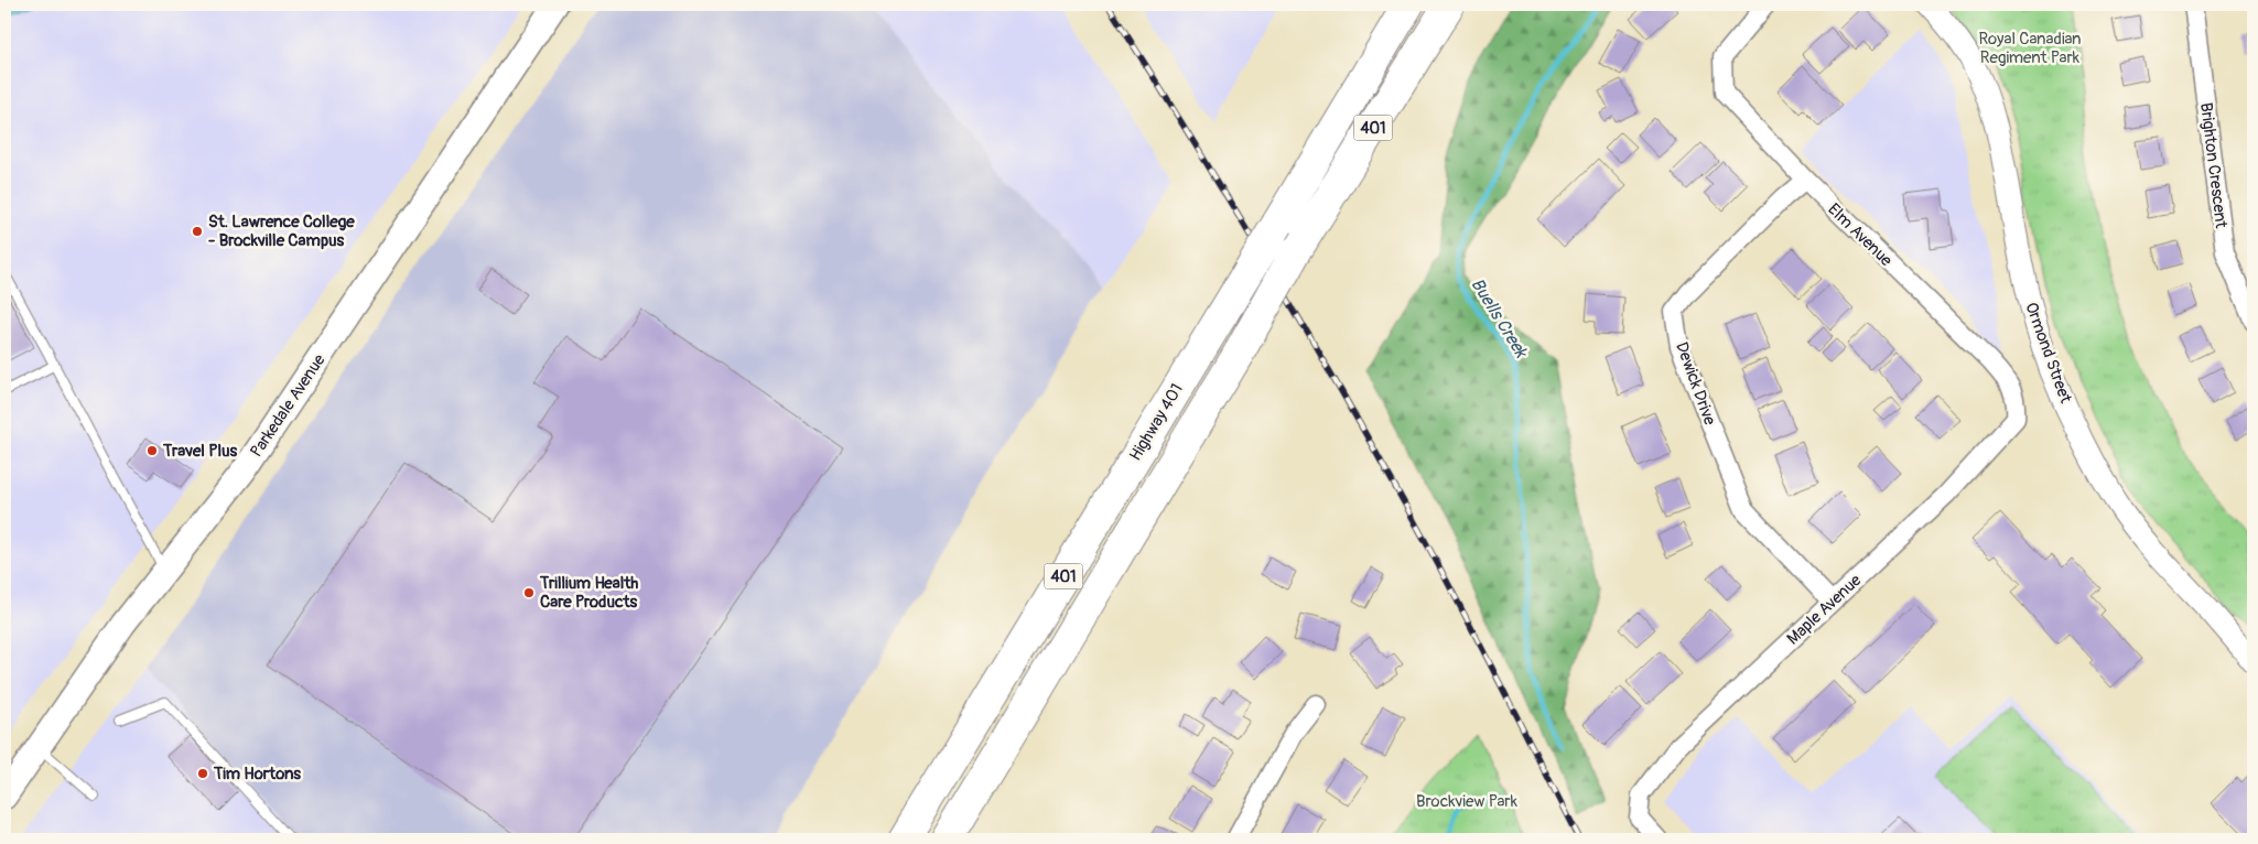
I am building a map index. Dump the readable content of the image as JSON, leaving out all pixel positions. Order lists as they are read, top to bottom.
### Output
{
  "streets": {
    "highway": ["401", "Highway 401"],
    "main road": ["Parkedale Avenue"],
    "street": [
      "Brighton Crescent",
      "Elm Avenue",
      "Ormond Street",
      "Dewick Drive",
      "Maple Avenue"
    ]
  },
  "crossings": [
    ["Elm Avenue", "Dewick Drive"],
    ["Elm Avenue", "Maple Avenue"],
    ["Dewick Drive", "Maple Avenue"]
  ],
  "water": ["Buells Creek"],
  "parks": ["Royal Canadian Regiment Park", "Brockview Park"],
  "places": [
    "St. Lawrence College - Brockville Campus",
    "Travel Plus",
    "Trillium Health Care Products",
    "Tim Hortons"
  ]
}
